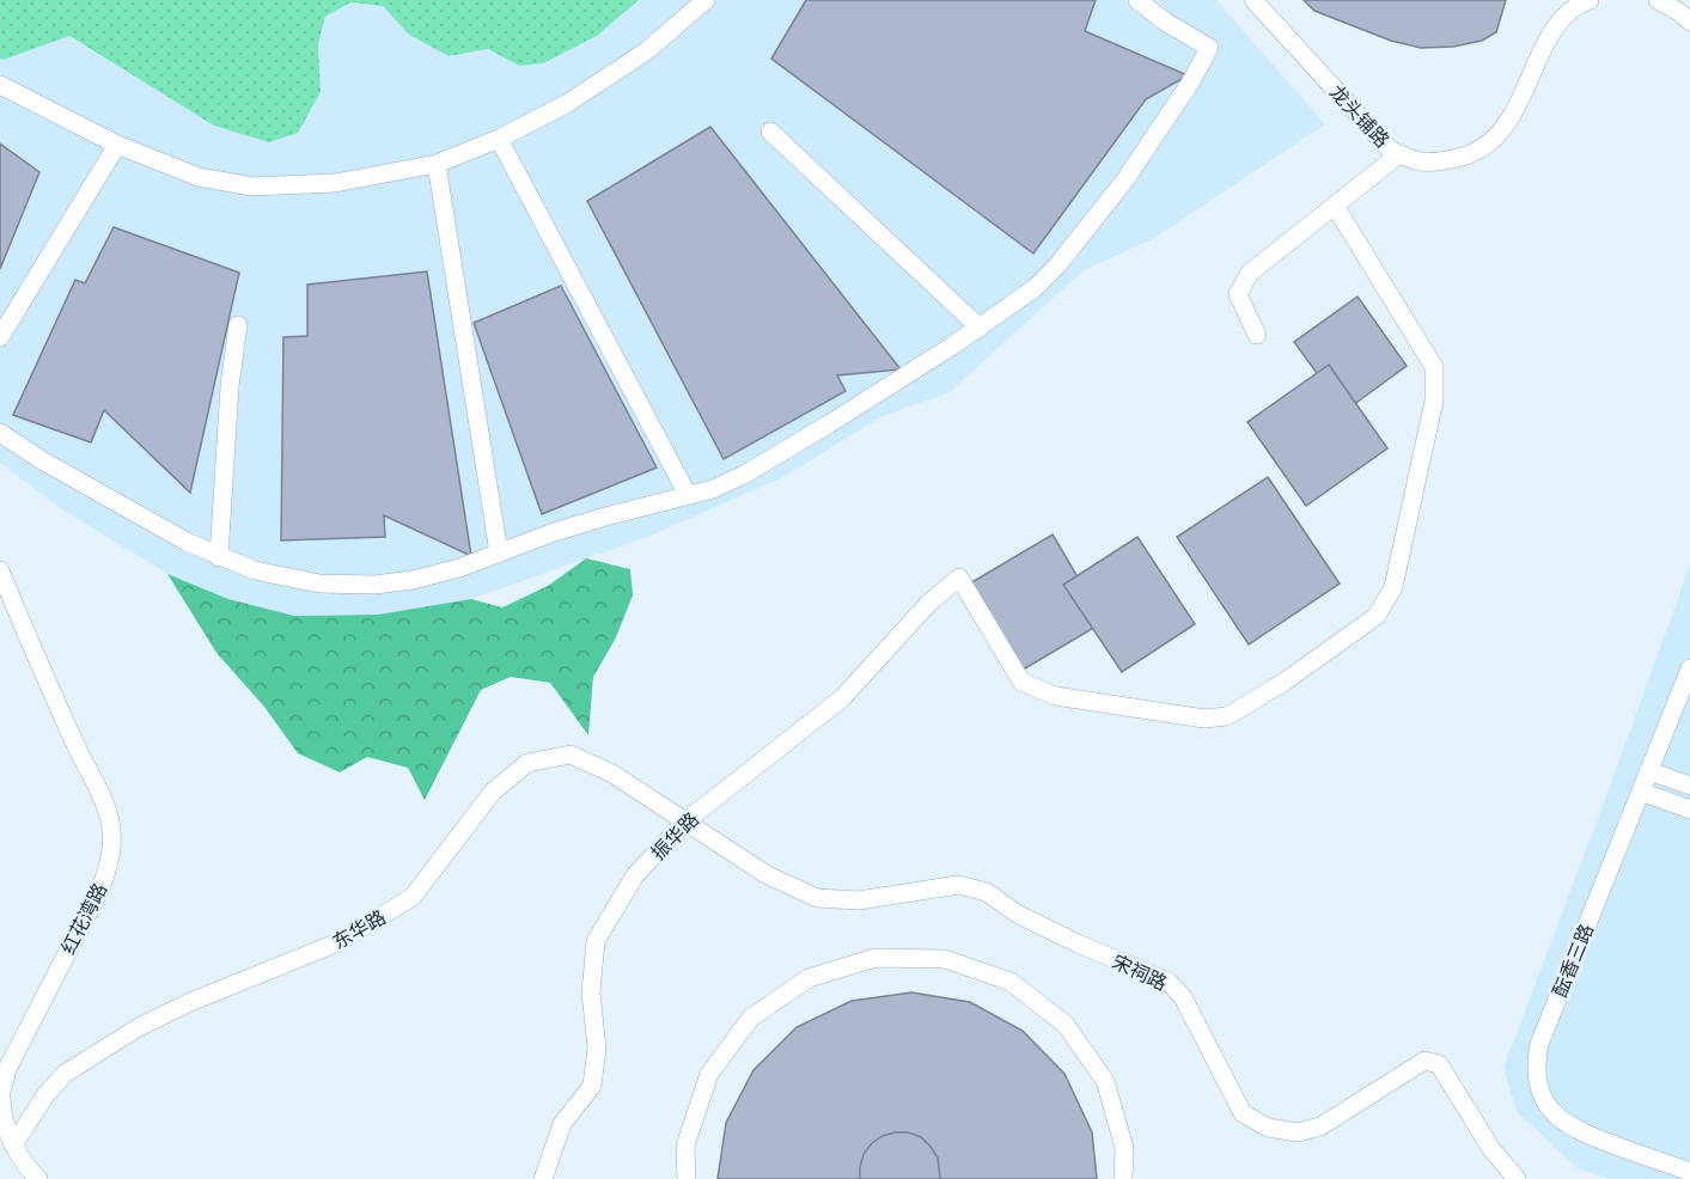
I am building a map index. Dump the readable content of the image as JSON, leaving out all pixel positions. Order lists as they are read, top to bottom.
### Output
{
  "streets": {
    "street": [
      "龙头铺路",
      "振华路",
      "红花湾路",
      "东华路",
      "酝香三路",
      "宋祠路"
    ]
  },
  "crossings": [
    ["振华路", "东华路"],
    ["振华路", "宋祠路"],
    ["红花湾路", "东华路"],
    ["东华路", "宋祠路"]
  ]
}
